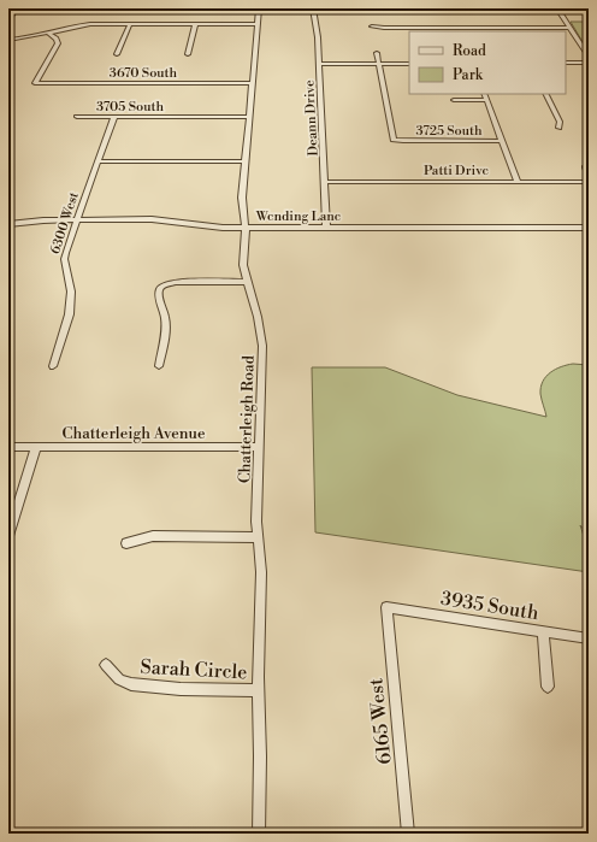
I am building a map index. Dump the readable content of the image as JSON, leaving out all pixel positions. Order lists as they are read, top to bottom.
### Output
{
  "streets": {
    "street": [
      "3670 South",
      "3705 South",
      "Deann Drive",
      "3725 South",
      "Patti Drive",
      "Wending Lane",
      "6300 West",
      "Chatterleigh Road",
      "Chatterleigh Avenue",
      "3935 South",
      "Sarah Circle",
      "6165 West"
    ]
  },
  "crossings": [
    ["3670 South", "Chatterleigh Road"],
    ["3705 South", "6300 West"],
    ["3705 South", "Chatterleigh Road"],
    ["Deann Drive", "Patti Drive"],
    ["Deann Drive", "Wending Lane"],
    ["Wending Lane", "6300 West"],
    ["Wending Lane", "Chatterleigh Road"],
    ["Chatterleigh Road", "Chatterleigh Avenue"],
    ["Chatterleigh Road", "Sarah Circle"],
    ["3935 South", "6165 West"]
  ],
  "legend": ["Road", "Park"]
}
